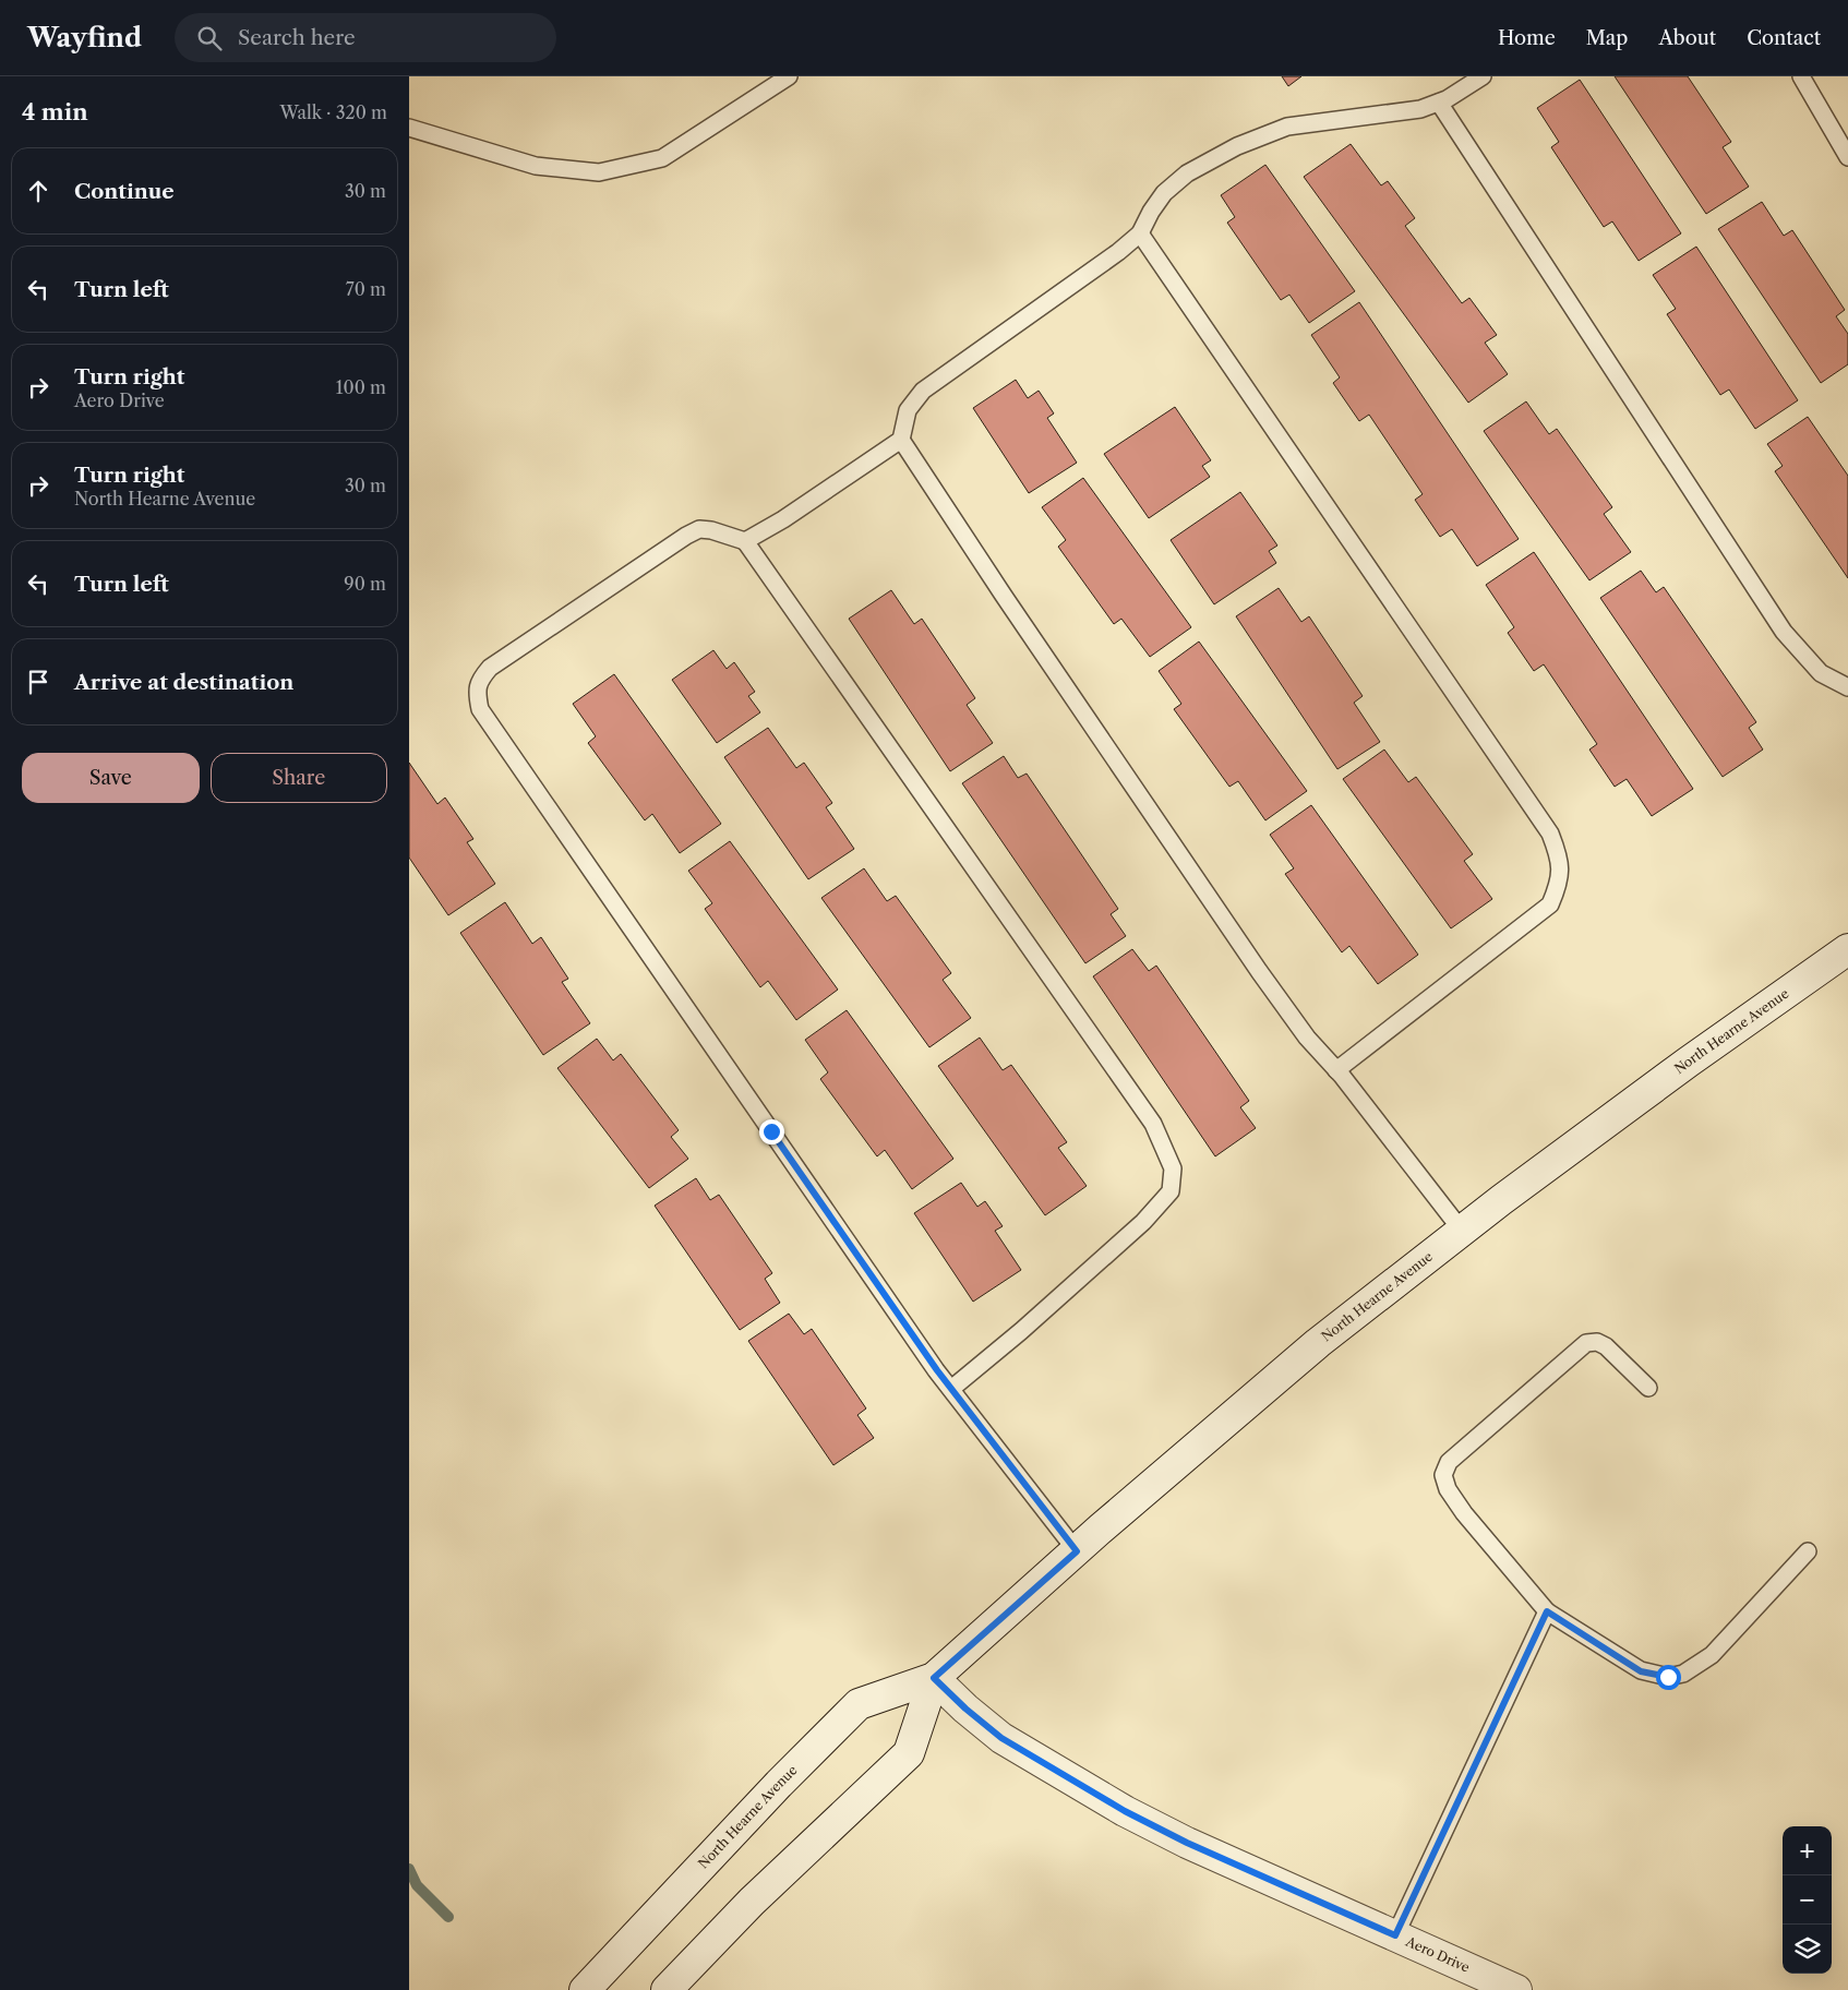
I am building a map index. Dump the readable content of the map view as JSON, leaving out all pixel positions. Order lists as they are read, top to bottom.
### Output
{
  "streets": {
    "main road": ["North Hearne Avenue", "Aero Drive"]
  },
  "crossings": [
    ["North Hearne Avenue", "Aero Drive"]
  ],
  "page": {
    "header": "Wayfind",
    "search": "Search here",
    "nav": [
      "Home",
      "Map",
      "About",
      "Contact"
    ],
    "heading": ["4 min", "Walk · 320 m"],
    "list": [
      ["Continue", "30 m"],
      ["Turn left", "70 m"],
      ["Turn right", "Aero Drive", "100 m"],
      ["Turn right", "North Hearne Avenue", "30 m"],
      ["Turn left", "90 m"],
      "Arrive at destination"
    ],
    "buttons": ["Save", "Share"],
    "map_buttons": ["+", "−"]
  }
}
